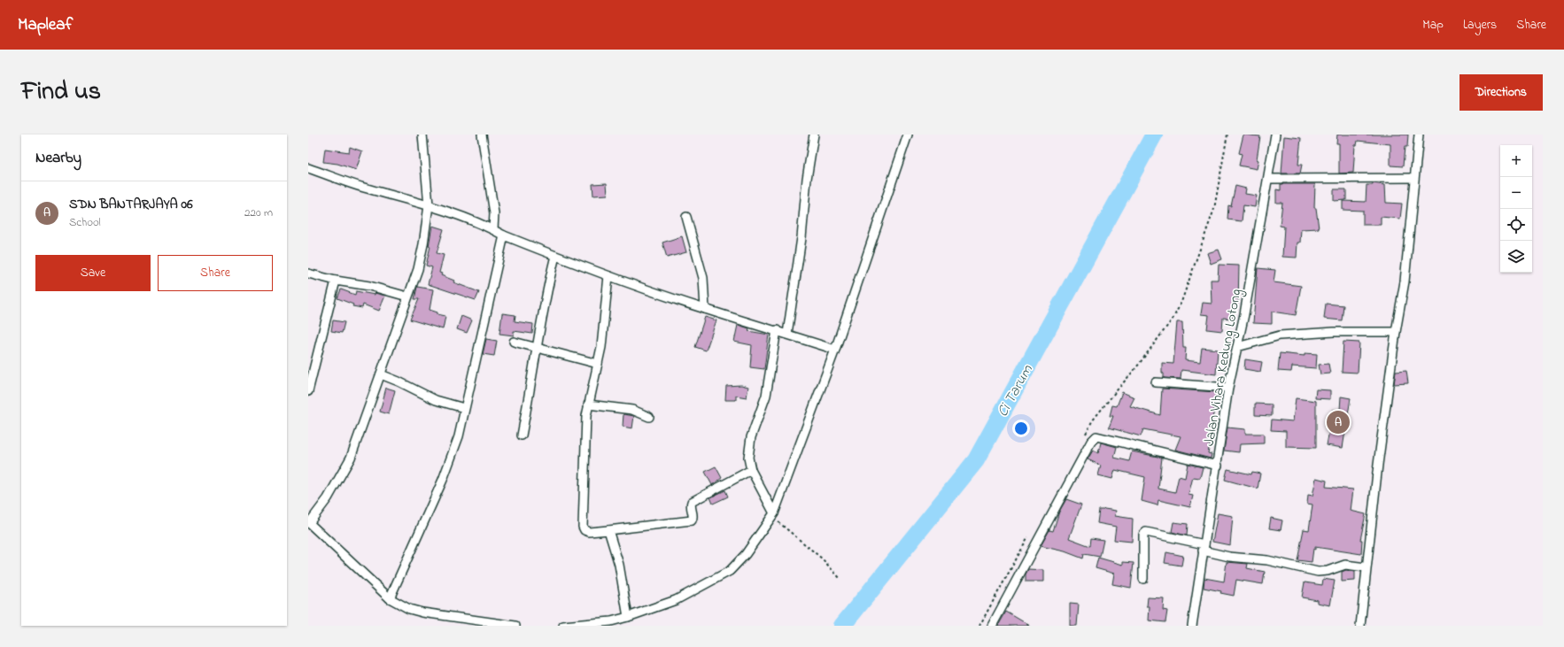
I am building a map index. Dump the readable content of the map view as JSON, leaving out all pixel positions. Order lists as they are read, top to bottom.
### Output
{
  "streets": {
    "street": ["Jalan Vihara Kedung Lotong"]
  },
  "water": ["Ci Tarum"],
  "page": {
    "header": "Mapleaf",
    "nav": ["Map", "Layers", "Share"],
    "title": "Find us",
    "buttons": [
      "Directions",
      ["Save", "Share"]
    ],
    "heading": "Nearby",
    "map_buttons": ["+", "−"],
    "list": [
      {
        "mark": "A",
        "name": "SDN BANTARJAYA 06",
        "note": "School",
        "value": "220 m"
      }
    ],
    "pins": "A"
  }
}
